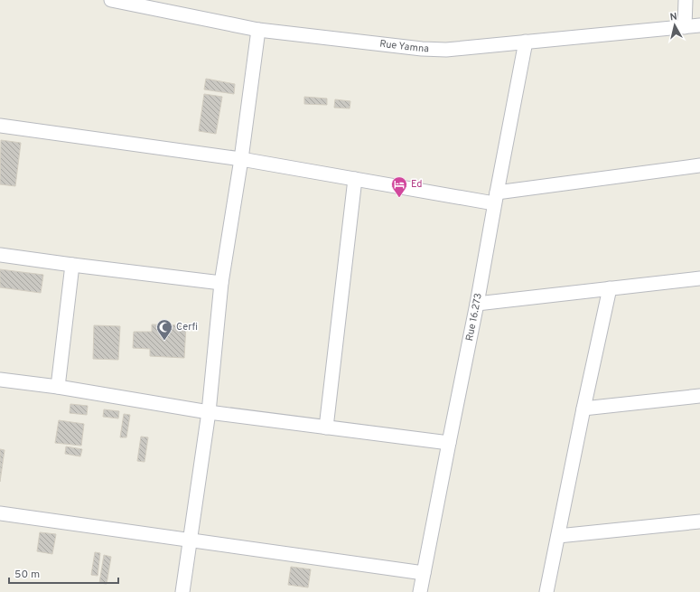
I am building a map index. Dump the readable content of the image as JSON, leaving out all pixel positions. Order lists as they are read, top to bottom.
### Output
{
  "streets": {
    "street": ["Rue Yamna", "Rue 16.273"]
  },
  "crossings": [
    ["Rue Yamna", "Rue 16.273"]
  ],
  "places": {
    "hotel": ["Ed"],
    "mosque": ["Cerfi"]
  },
  "scale_bar": "50 m",
  "north": "top"
}
